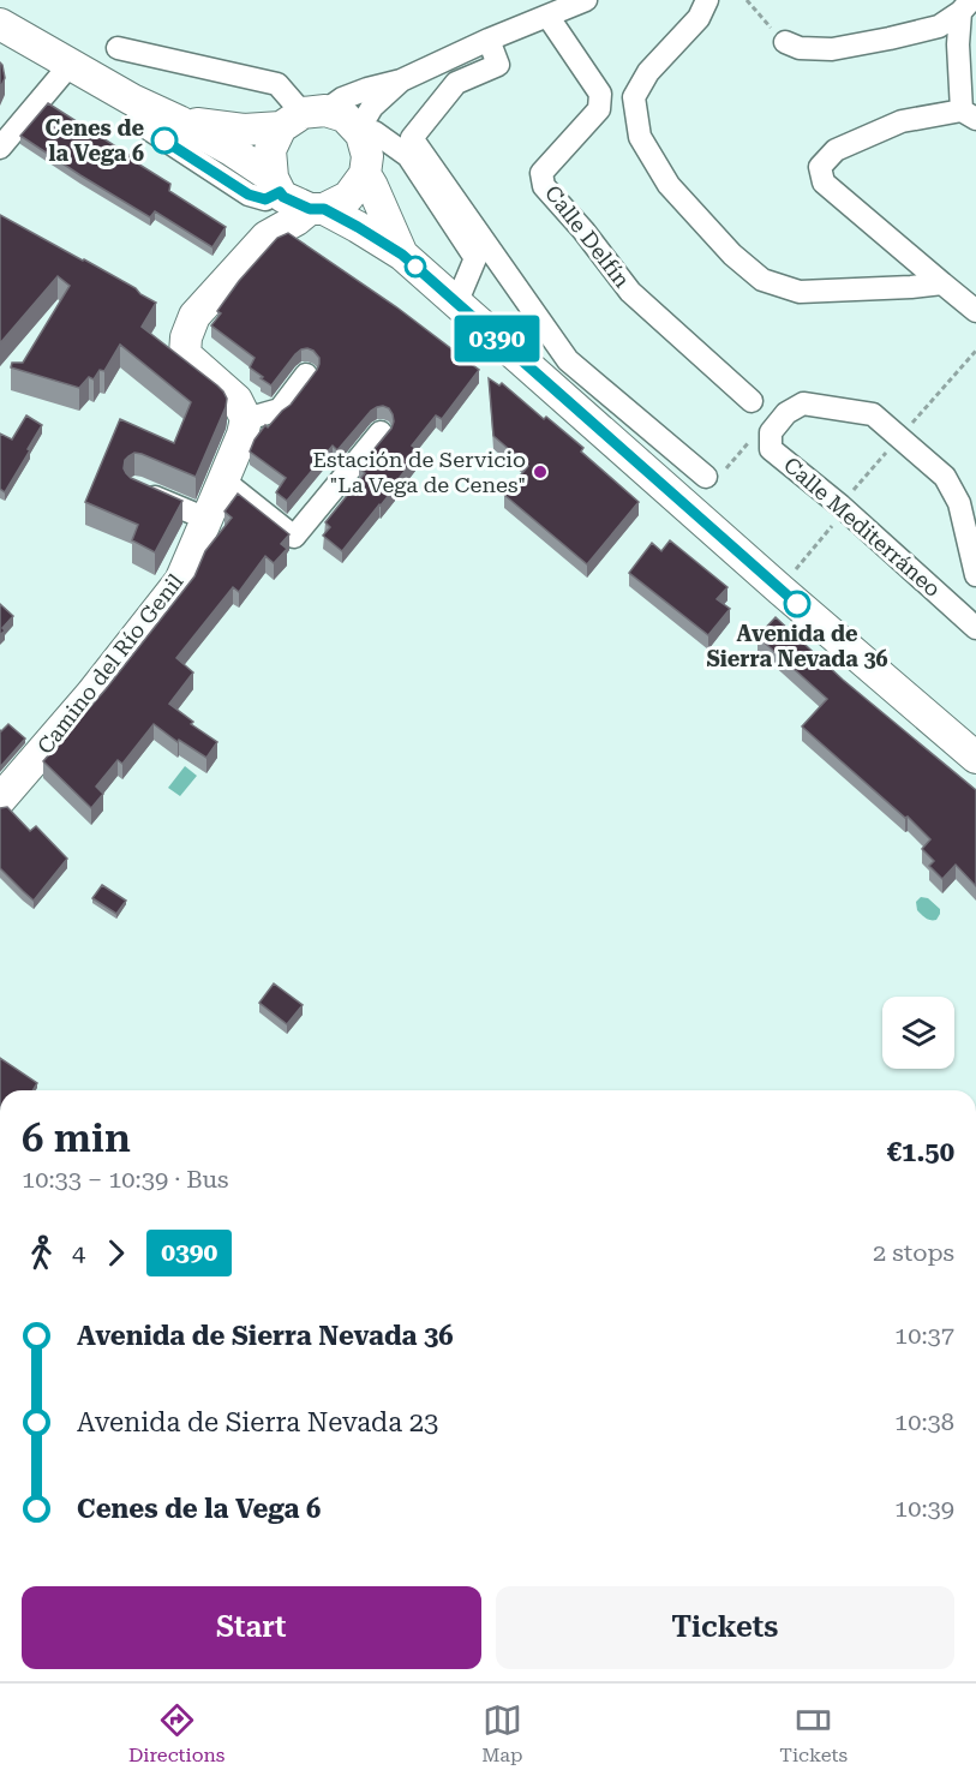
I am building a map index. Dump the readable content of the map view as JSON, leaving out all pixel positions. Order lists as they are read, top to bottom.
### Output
{
  "streets": {
    "street": ["Calle Delfín", "Calle Mediterráneo", "Camino del Río Genil"]
  },
  "places": ["Cenes de la Vega 6", "Estación de Servicio \"La Vega de Cenes\"", "Avenida de Sierra Nevada 36"],
  "lines": ["bus line 0390"],
  "page": {
    "on_map": "0390",
    "heading": ["6 min", "10:33 – 10:39 · Bus", "€1.50"],
    "legs": ["4", "0390", "2 stops"],
    "list": [
      {
        "name": "Avenida de Sierra Nevada 36",
        "value": "10:37"
      },
      {
        "name": "Avenida de Sierra Nevada 23",
        "value": "10:38"
      },
      {
        "name": "Cenes de la Vega 6",
        "value": "10:39"
      }
    ],
    "buttons": ["Start", "Tickets"],
    "tabs": ["Directions", "Map", "Tickets"]
  }
}
